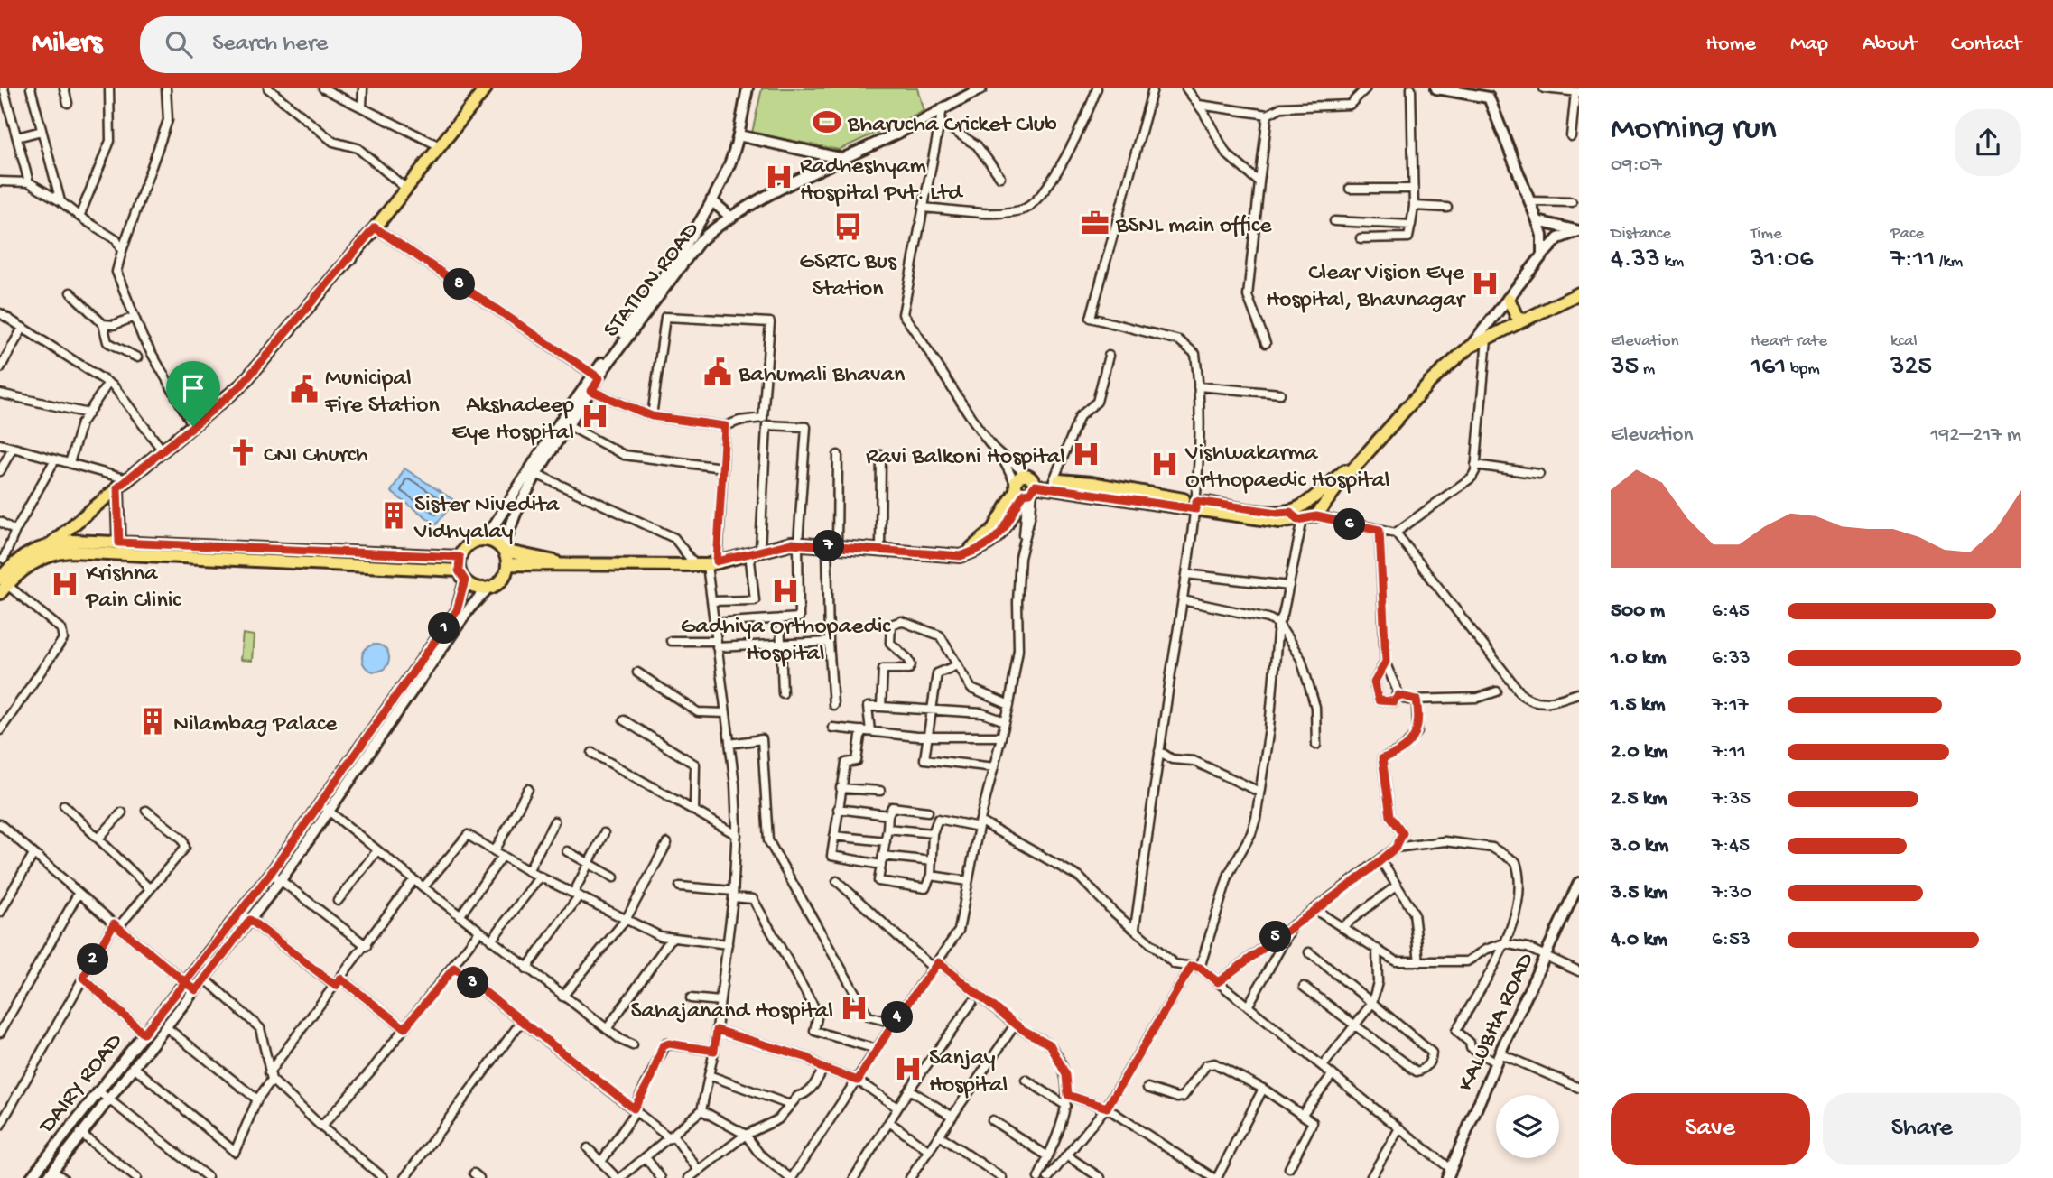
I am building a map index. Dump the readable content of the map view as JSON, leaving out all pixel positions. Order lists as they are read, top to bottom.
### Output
{
  "streets": {
    "main road": ["STATION ROAD", "KALUBHA ROAD", "DAIRY ROAD"]
  },
  "crossings": [
    ["STATION ROAD", "DAIRY ROAD"]
  ],
  "places": {
    "sports": ["Bharucha Cricket Club"],
    "hospital": [
      "Radheshyam Hospital Pvt. Ltd",
      "Clear Vision Eye Hospital, Bhavnagar",
      "Akshadeep Eye Hospital",
      "Ravi Balkoni Hospital",
      "Vishwakarma Orthopaedic Hospital",
      "Krishna Pain Clinic",
      "Gadhiya Orthopaedic Hospital",
      "Sahajanand Hospital",
      "Sanjay Hospital"
    ],
    "office": ["BSNL main office"],
    "bus stop": ["GSRTC Bus Station"],
    "public building": ["Bahumali Bhavan", "Municipal Fire Station"],
    "church": ["CNI Church"],
    "building": ["Sister Nivedita Vidhyalay", "Nilambag Palace"]
  },
  "page": {
    "header": "Milers",
    "search": "Search here",
    "nav": [
      "Home",
      "Map",
      "About",
      "Contact"
    ],
    "heading": ["Morning run", "09:07"],
    "stats": [
      ["Distance", "4.33 km"],
      ["Time", "31:06"],
      ["Pace", "7:11 /km"],
      ["Elevation", "35 m"],
      ["Heart rate", "161 bpm"],
      ["kcal", "325"]
    ],
    "pins": [
      "8",
      "6",
      "7",
      "1",
      "5",
      "2",
      "3",
      "4"
    ],
    "chart": ["Elevation", "192–217 m"],
    "list": [
      {
        "name": "500 m",
        "note": "6:45"
      },
      {
        "name": "1.0 km",
        "note": "6:33"
      },
      {
        "name": "1.5 km",
        "note": "7:17"
      },
      {
        "name": "2.0 km",
        "note": "7:11"
      },
      {
        "name": "2.5 km",
        "note": "7:35"
      },
      {
        "name": "3.0 km",
        "note": "7:45"
      },
      {
        "name": "3.5 km",
        "note": "7:30"
      },
      {
        "name": "4.0 km",
        "note": "6:53"
      }
    ],
    "buttons": ["Save", "Share"]
  }
}
